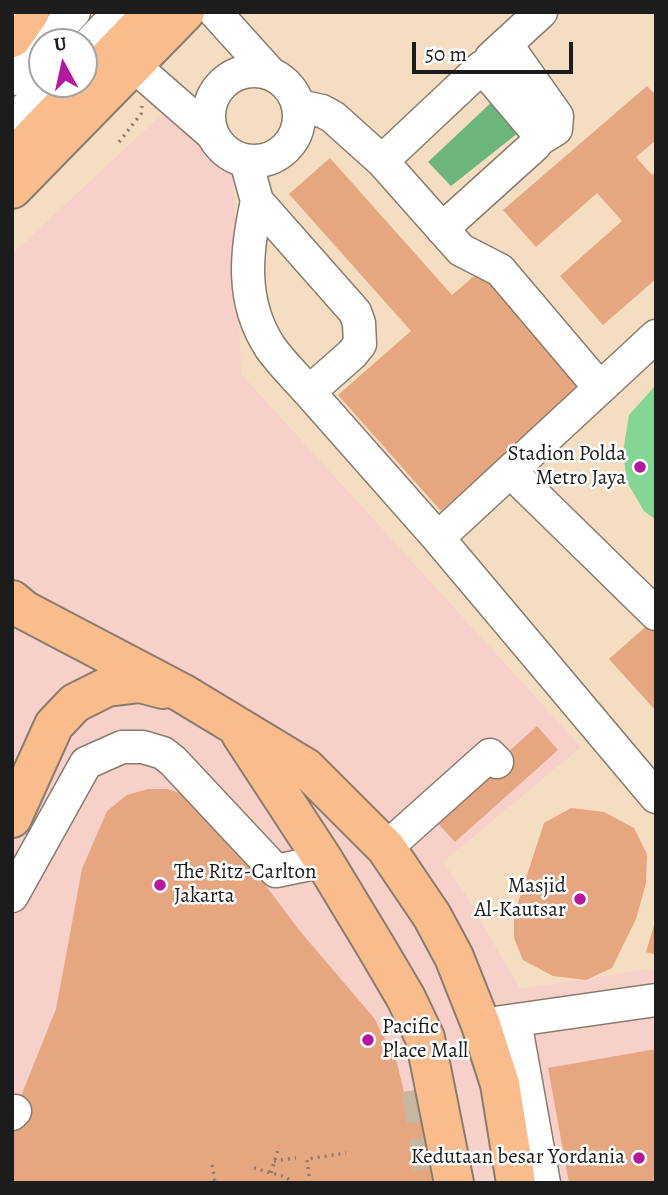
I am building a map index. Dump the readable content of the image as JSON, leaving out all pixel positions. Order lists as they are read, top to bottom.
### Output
{
  "places": [
    "Stadion Polda Metro Jaya",
    "The Ritz-Carlton Jakarta",
    "Masjid Al-Kautsar",
    "Pacific Place Mall",
    "Kedutaan besar Yordania"
  ],
  "scale_bar": "50 m",
  "north": "top"
}
